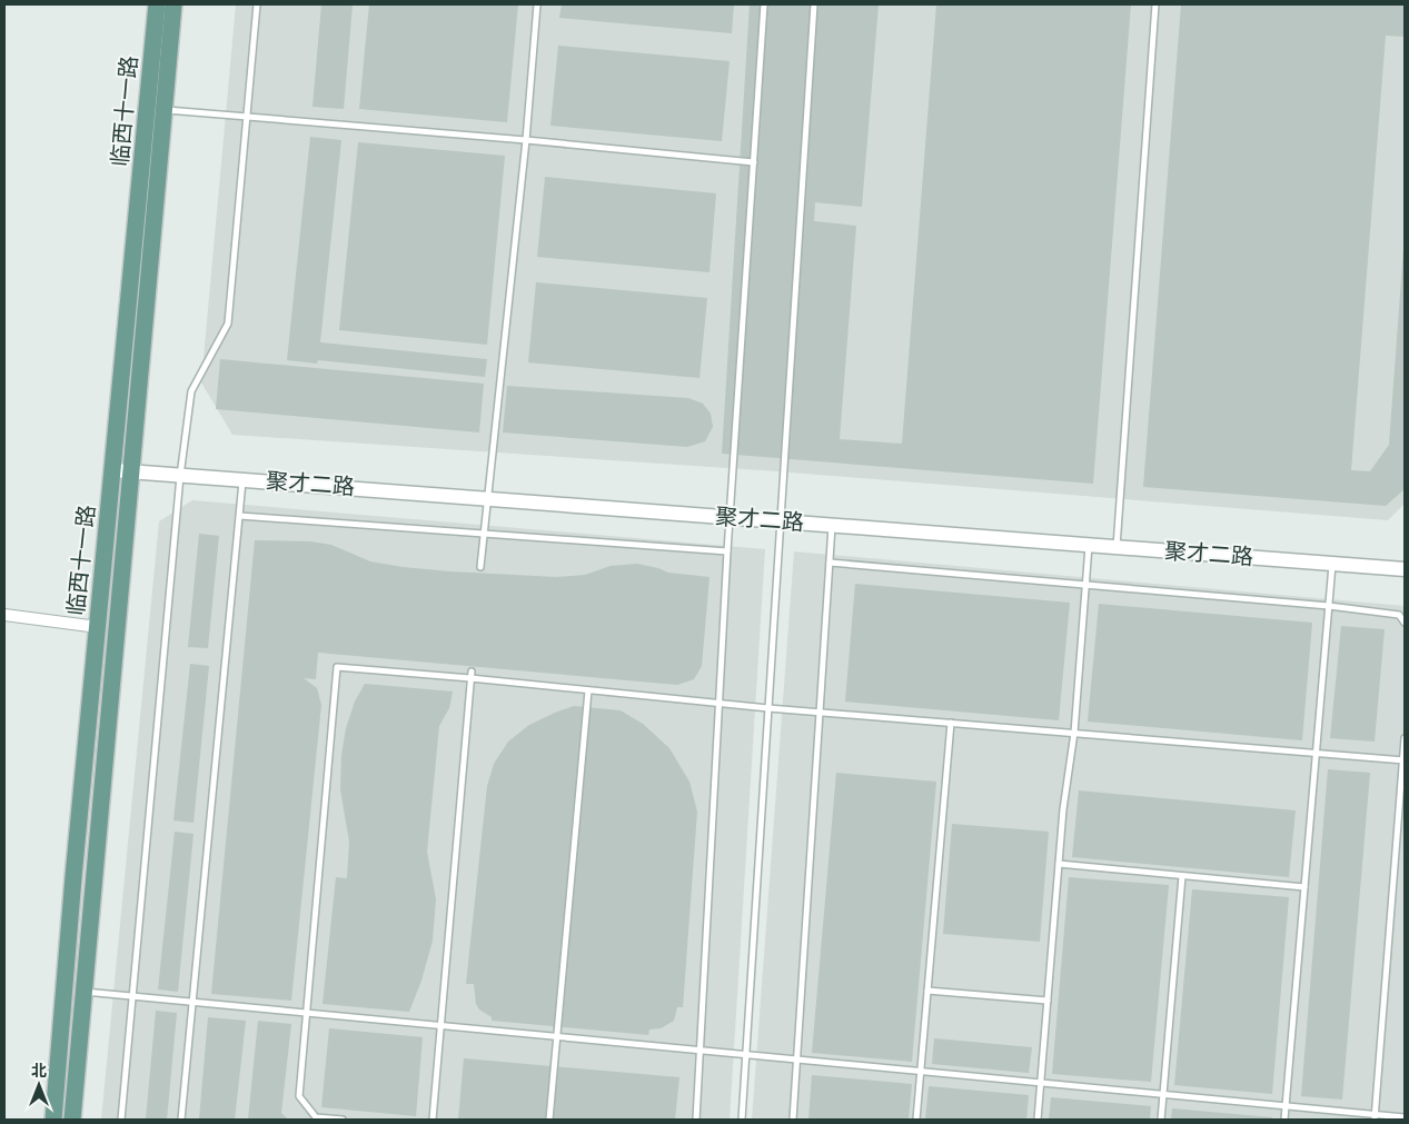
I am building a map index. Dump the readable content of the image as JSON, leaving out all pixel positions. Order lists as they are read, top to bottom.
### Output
{
  "streets": {
    "main road": ["临西十一路"],
    "street": ["聚才二路"]
  },
  "crossings": [
    ["临西十一路", "聚才二路"]
  ],
  "north": "top"
}
